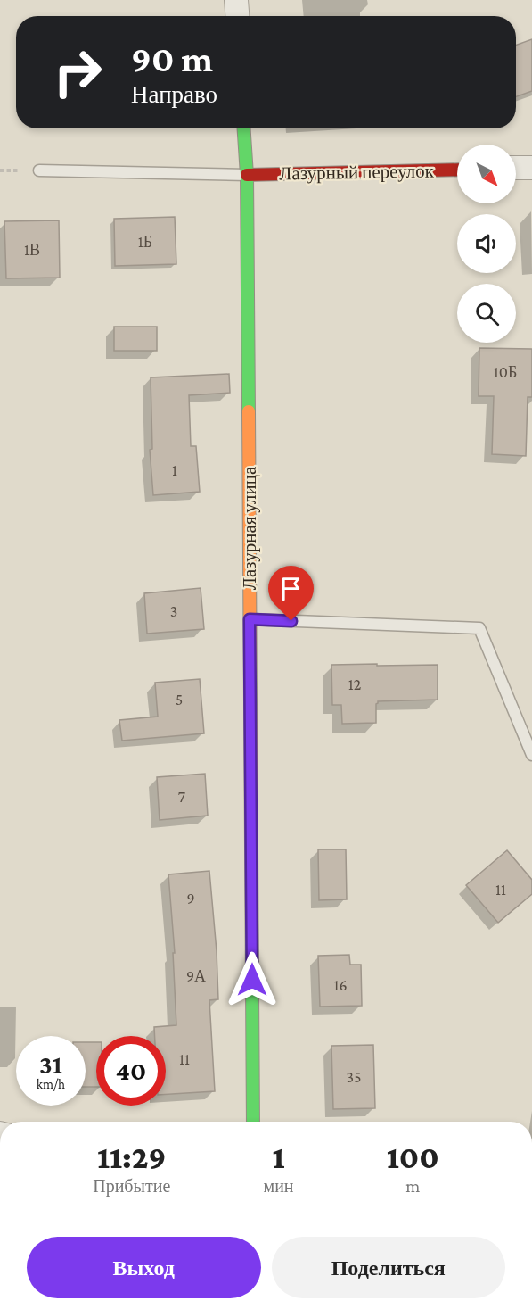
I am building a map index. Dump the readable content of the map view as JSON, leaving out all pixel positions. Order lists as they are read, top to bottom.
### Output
{
  "streets": {
    "street": ["Лазурный переулок", "Лазурная улица"]
  },
  "crossings": [
    ["Лазурный переулок", "Лазурная улица"]
  ],
  "house_numbers": [
    "1Б",
    "1В",
    "10Б",
    "1",
    "3",
    "12",
    "5",
    "7",
    "11",
    "9",
    "9А",
    "16",
    "11",
    "35"
  ],
  "north": "bottom right",
  "page": {
    "turn": ["90 m", "Направо"],
    "speed": "31 km/h",
    "limit": "40",
    "eta": [
      "11:29",
      "Прибытие",
      "1",
      "мин",
      "100",
      "m"
    ],
    "buttons": ["Выход", "Поделиться"]
  }
}
